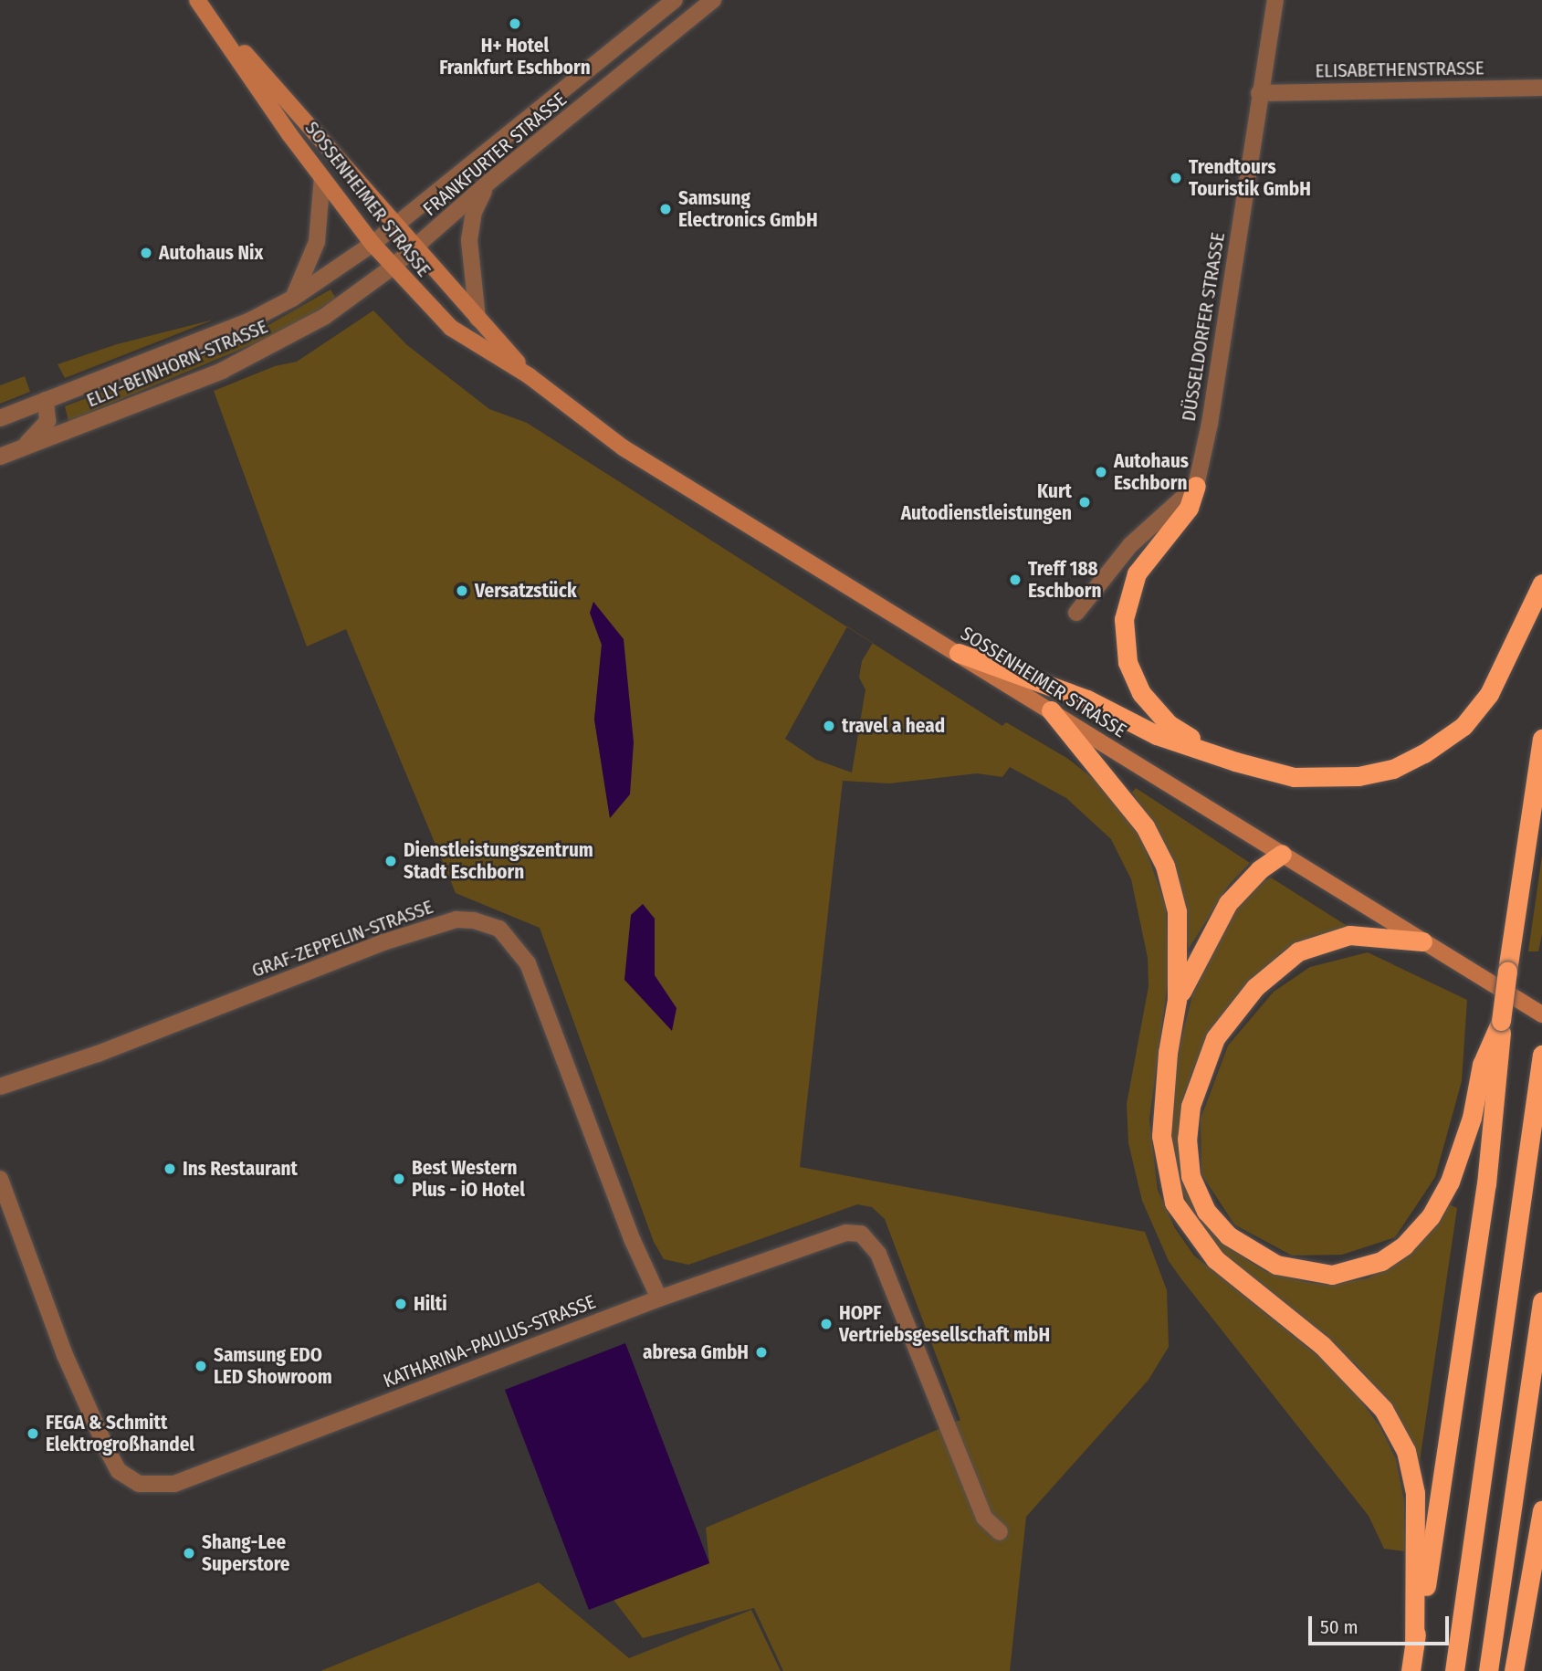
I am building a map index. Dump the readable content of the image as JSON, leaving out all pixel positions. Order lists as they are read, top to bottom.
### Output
{
  "streets": {
    "main road": ["SOSSENHEIMER STRASSE"],
    "street": [
      "ELISABETHENSTRASSE",
      "FRANKFURTER STRASSE",
      "DÜSSELDORFER STRASSE",
      "ELLY-BEINHORN-STRASSE",
      "GRAF-ZEPPELIN-STRASSE",
      "KATHARINA-PAULUS-STRASSE"
    ]
  },
  "crossings": [
    ["ELISABETHENSTRASSE", "DÜSSELDORFER STRASSE"],
    ["FRANKFURTER STRASSE", "SOSSENHEIMER STRASSE"],
    ["FRANKFURTER STRASSE", "ELLY-BEINHORN-STRASSE"],
    ["SOSSENHEIMER STRASSE", "ELLY-BEINHORN-STRASSE"],
    ["GRAF-ZEPPELIN-STRASSE", "KATHARINA-PAULUS-STRASSE"]
  ],
  "places": [
    "H+ Hotel Frankfurt Eschborn",
    "Trendtours Touristik GmbH",
    "Samsung Electronics GmbH",
    "Autohaus Nix",
    "Autohaus Eschborn",
    "Kurt Autodienstleistungen",
    "Treff 188 Eschborn",
    "Versatzstück",
    "travel a head",
    "Dienstleistungszentrum Stadt Eschborn",
    "Ins Restaurant",
    "Best Western Plus - iO Hotel",
    "Hilti",
    "HOPF Vertriebsgesellschaft mbH",
    "abresa GmbH",
    "Samsung EDO LED Showroom",
    "FEGA & Schmitt Elektrogroßhandel",
    "Shang-Lee Superstore"
  ],
  "scale_bar": "50 m"
}
